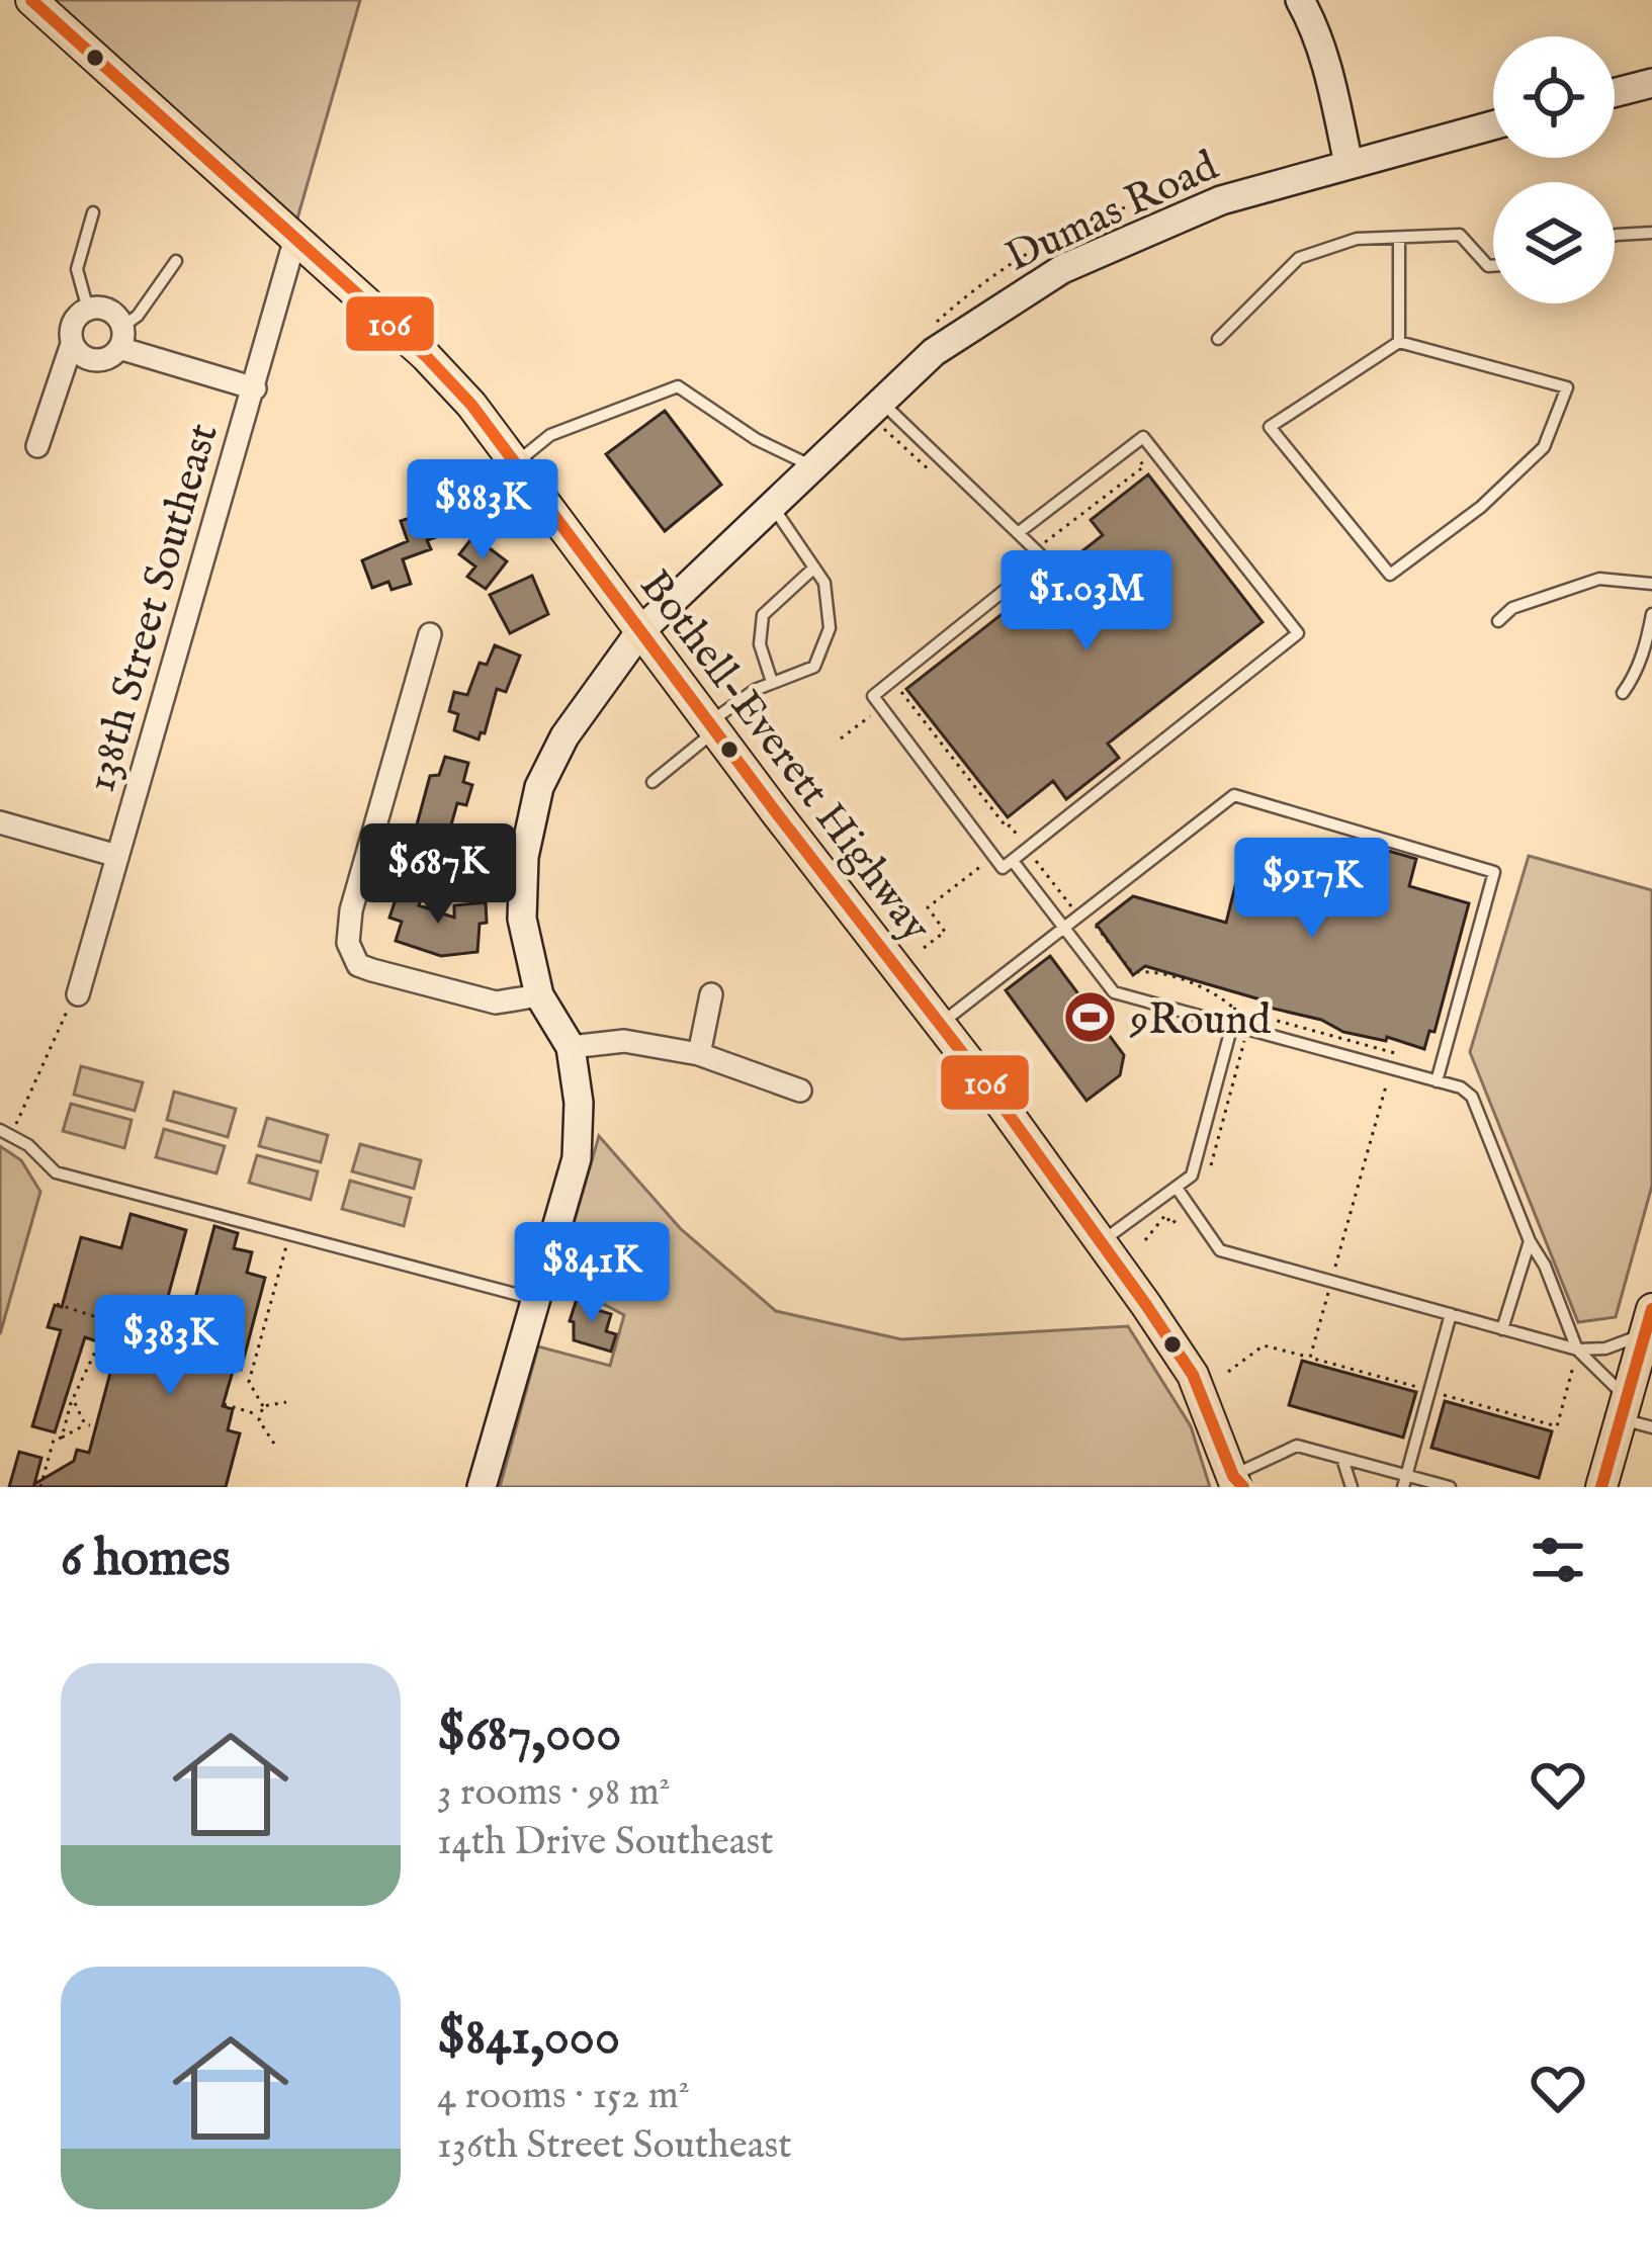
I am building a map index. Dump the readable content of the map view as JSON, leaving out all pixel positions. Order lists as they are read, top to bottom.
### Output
{
  "streets": {
    "main road": ["Bothell-Everett Highway"],
    "street": ["Dumas Road", "138th Street Southeast"]
  },
  "crossings": [
    ["Dumas Road", "Bothell-Everett Highway"],
    ["138th Street Southeast", "Bothell-Everett Highway"]
  ],
  "places": {
    "sports": ["9Round"]
  },
  "lines": ["transit line 106"],
  "page": {
    "price": [
      "$883K",
      "$1.03M",
      "$687K",
      "$917K",
      "$841K",
      "$383K"
    ],
    "heading": "6 homes",
    "list": [
      {
        "name": "$687,000",
        "note": "3 rooms · 98 m² · 14th Drive Southeast"
      },
      {
        "name": "$841,000",
        "note": "4 rooms · 152 m² · 136th Street Southeast"
      }
    ]
  }
}
